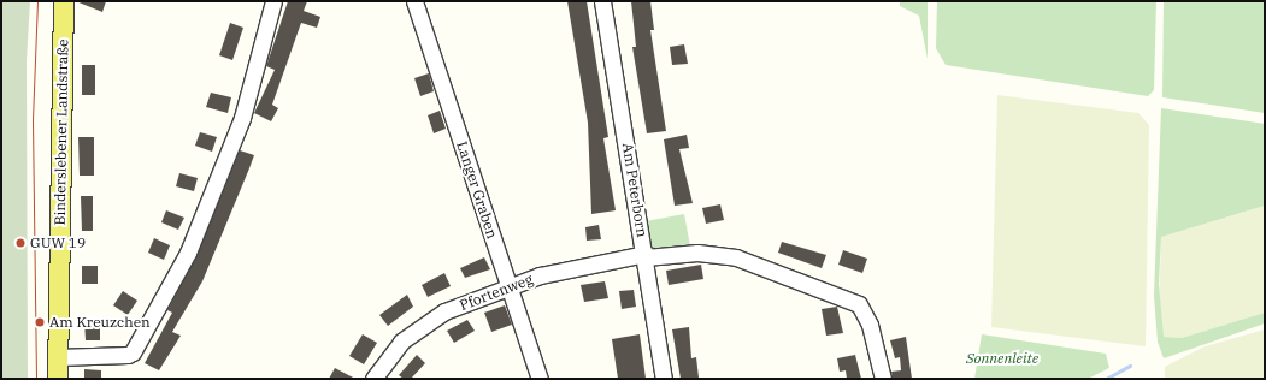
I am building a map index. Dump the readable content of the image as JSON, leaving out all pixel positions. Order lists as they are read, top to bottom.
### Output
{
  "streets": {
    "main road": ["Binderslebener Landstraße"],
    "street": ["Langer Graben", "Am Peterborn", "Pfortenweg"]
  },
  "crossings": [
    ["Langer Graben", "Pfortenweg"],
    ["Am Peterborn", "Pfortenweg"]
  ],
  "parks": ["Sonnenleite"],
  "places": ["GUW 19", "Am Kreuzchen"]
}
